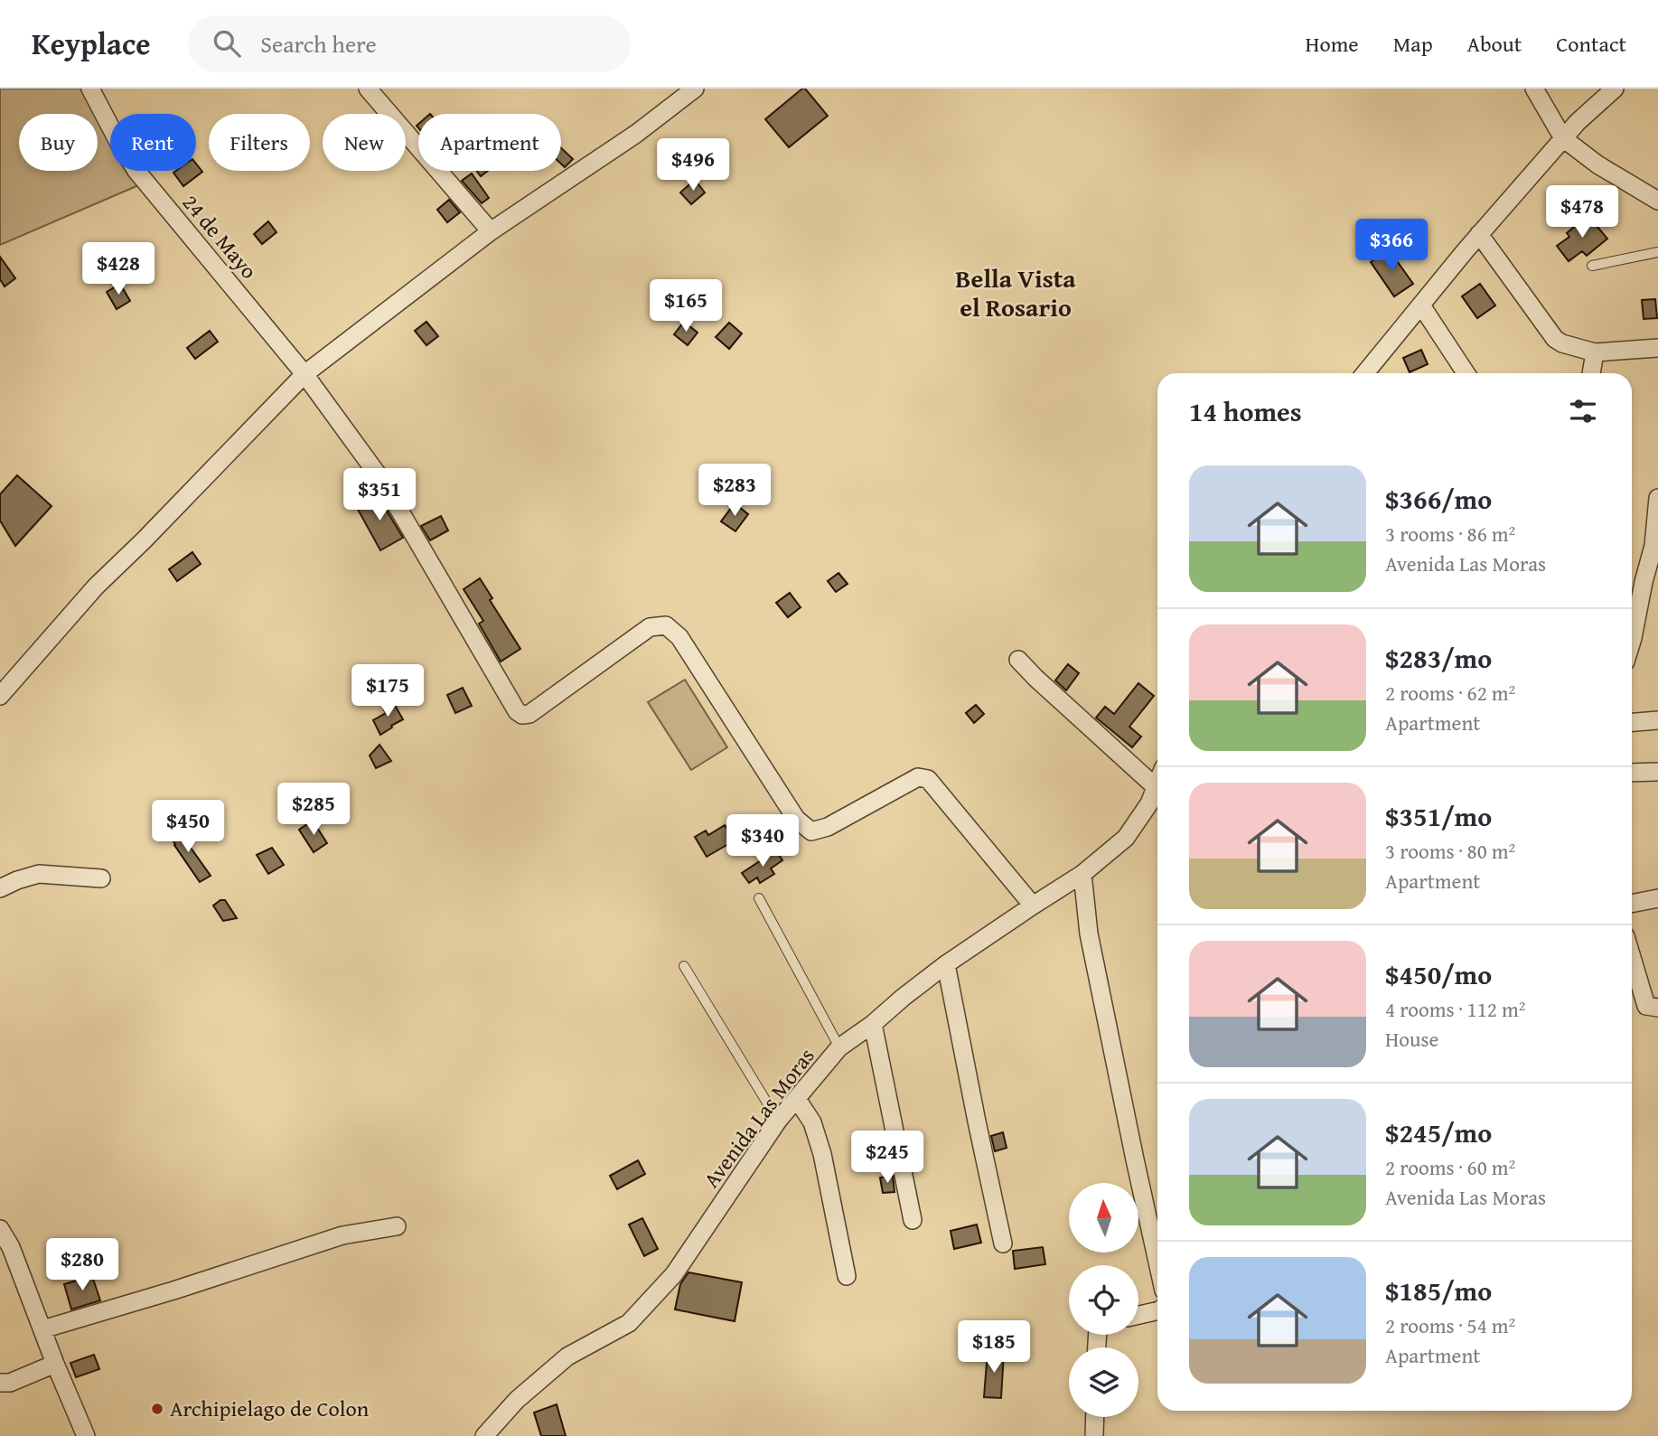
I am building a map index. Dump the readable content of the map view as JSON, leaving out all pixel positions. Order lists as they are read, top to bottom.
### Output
{
  "streets": {
    "street": ["24 de Mayo", "Avenida Las Moras"]
  },
  "crossings": [
    ["24 de Mayo", "Avenida Las Moras"]
  ],
  "districts": ["Bella Vista el Rosario"],
  "places": ["Archipielago de Colon"],
  "north": "top",
  "page": {
    "header": "Keyplace",
    "search": "Search here",
    "nav": [
      "Home",
      "Map",
      "About",
      "Contact"
    ],
    "chip": [
      "Buy",
      "Rent",
      "Filters",
      "New",
      "Apartment"
    ],
    "price": [
      "$496",
      "$478",
      "$366",
      "$428",
      "$165",
      "$283",
      "$351",
      "$175",
      "$285",
      "$450",
      "$340",
      "$245",
      "$280",
      "$185"
    ],
    "heading": "14 homes",
    "list": [
      {
        "name": "$366/mo",
        "note": "3 rooms · 86 m² · Avenida Las Moras"
      },
      {
        "name": "$283/mo",
        "note": "2 rooms · 62 m² · Apartment"
      },
      {
        "name": "$351/mo",
        "note": "3 rooms · 80 m² · Apartment"
      },
      {
        "name": "$450/mo",
        "note": "4 rooms · 112 m² · House"
      },
      {
        "name": "$245/mo",
        "note": "2 rooms · 60 m² · Avenida Las Moras"
      },
      {
        "name": "$185/mo",
        "note": "2 rooms · 54 m² · Apartment"
      }
    ]
  }
}
